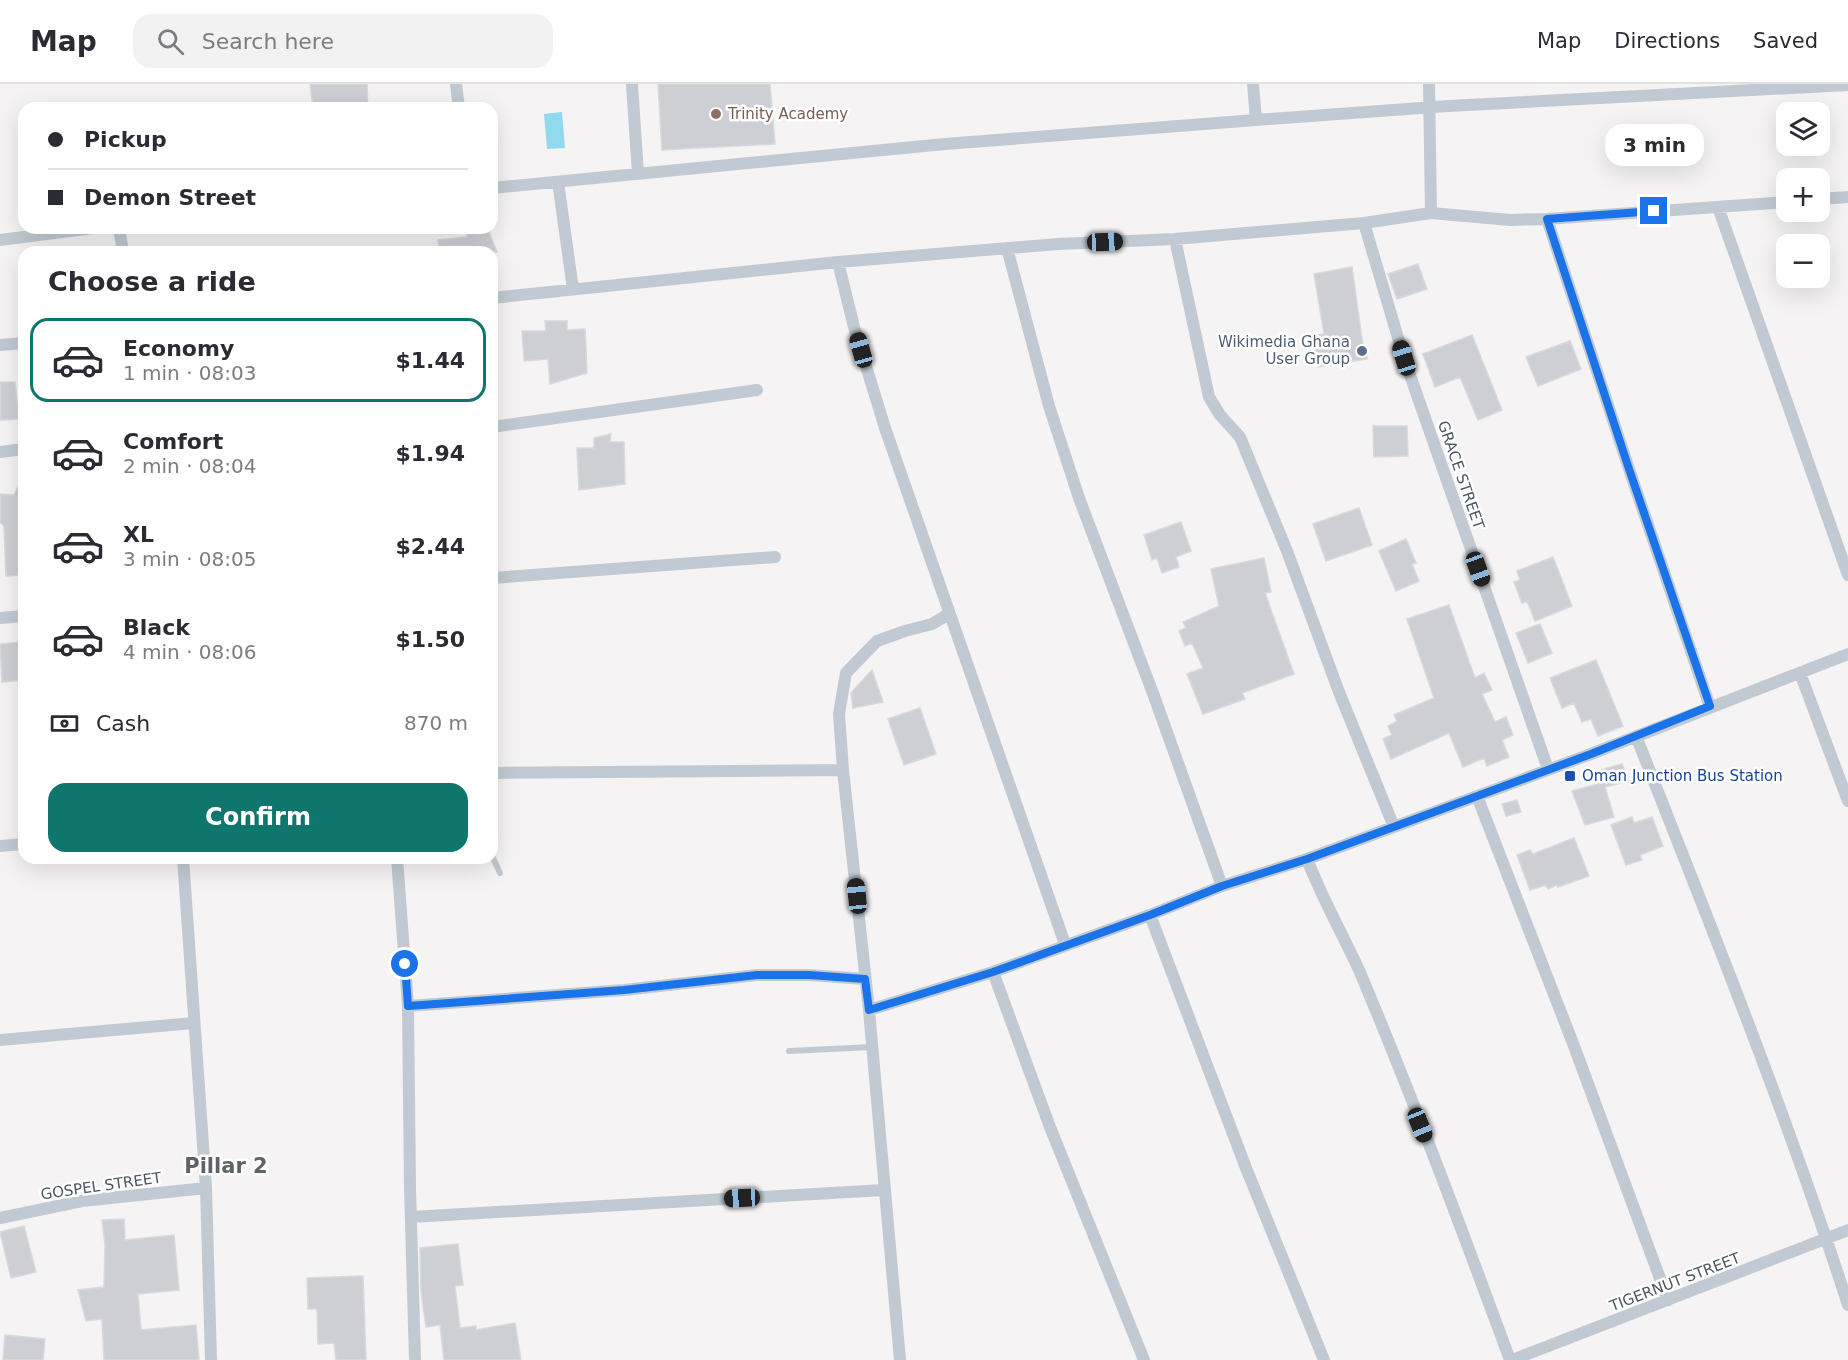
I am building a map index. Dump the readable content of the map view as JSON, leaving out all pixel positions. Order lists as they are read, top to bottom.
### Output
{
  "streets": {
    "street": ["GRACE STREET", "GOSPEL STREET", "TIGERNUT STREET"]
  },
  "districts": ["Pillar 2"],
  "places": {
    "other": ["Trinity Academy", "Wikimedia Ghana User Group"],
    "transit": ["Oman Junction Bus Station"]
  },
  "page": {
    "header": "Map",
    "search": "Search here",
    "nav": ["Map", "Directions", "Saved"],
    "map_buttons": ["+", "−"],
    "banner": ["Pickup", "Demon Street"],
    "bubble": "3 min",
    "heading": "Choose a ride",
    "list": [
      {
        "name": "Economy",
        "note": "1 min · 08:03",
        "value": "$1.44"
      },
      {
        "name": "Comfort",
        "note": "2 min · 08:04",
        "value": "$1.94"
      },
      {
        "name": "XL",
        "note": "3 min · 08:05",
        "value": "$2.44"
      },
      {
        "name": "Black",
        "note": "4 min · 08:06",
        "value": "$1.50"
      }
    ],
    "pay": ["Cash", "870 m"],
    "buttons": "Confirm"
  }
}
